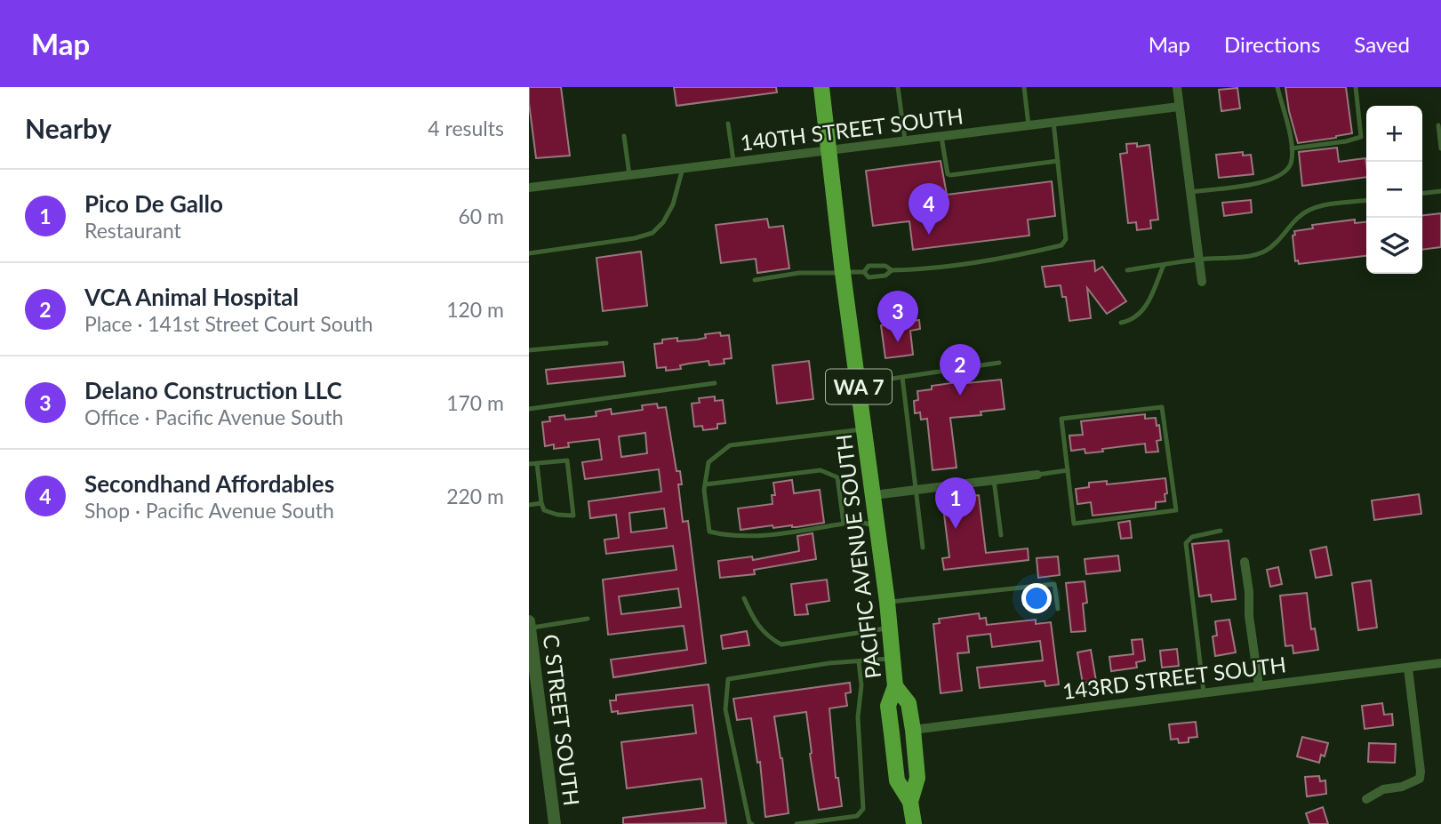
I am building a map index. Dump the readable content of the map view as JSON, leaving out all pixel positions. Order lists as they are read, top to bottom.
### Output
{
  "streets": {
    "main road": ["WA 7", "PACIFIC AVENUE SOUTH"],
    "street": ["140TH STREET SOUTH", "143RD STREET SOUTH", "C STREET SOUTH"]
  },
  "crossings": [
    ["140TH STREET SOUTH", "PACIFIC AVENUE SOUTH"],
    ["PACIFIC AVENUE SOUTH", "143RD STREET SOUTH"]
  ],
  "page": {
    "header": "Map",
    "nav": ["Map", "Directions", "Saved"],
    "heading": ["Nearby", "4 results"],
    "map_buttons": ["+", "−"],
    "list": [
      {
        "mark": "1",
        "name": "Pico De Gallo",
        "note": "Restaurant",
        "value": "60 m"
      },
      {
        "mark": "2",
        "name": "VCA Animal Hospital",
        "note": "Place · 141st Street Court South",
        "value": "120 m"
      },
      {
        "mark": "3",
        "name": "Delano Construction LLC",
        "note": "Office · Pacific Avenue South",
        "value": "170 m"
      },
      {
        "mark": "4",
        "name": "Secondhand Affordables",
        "note": "Shop · Pacific Avenue South",
        "value": "220 m"
      }
    ],
    "pins": [
      "4",
      "3",
      "2",
      "1"
    ]
  }
}
